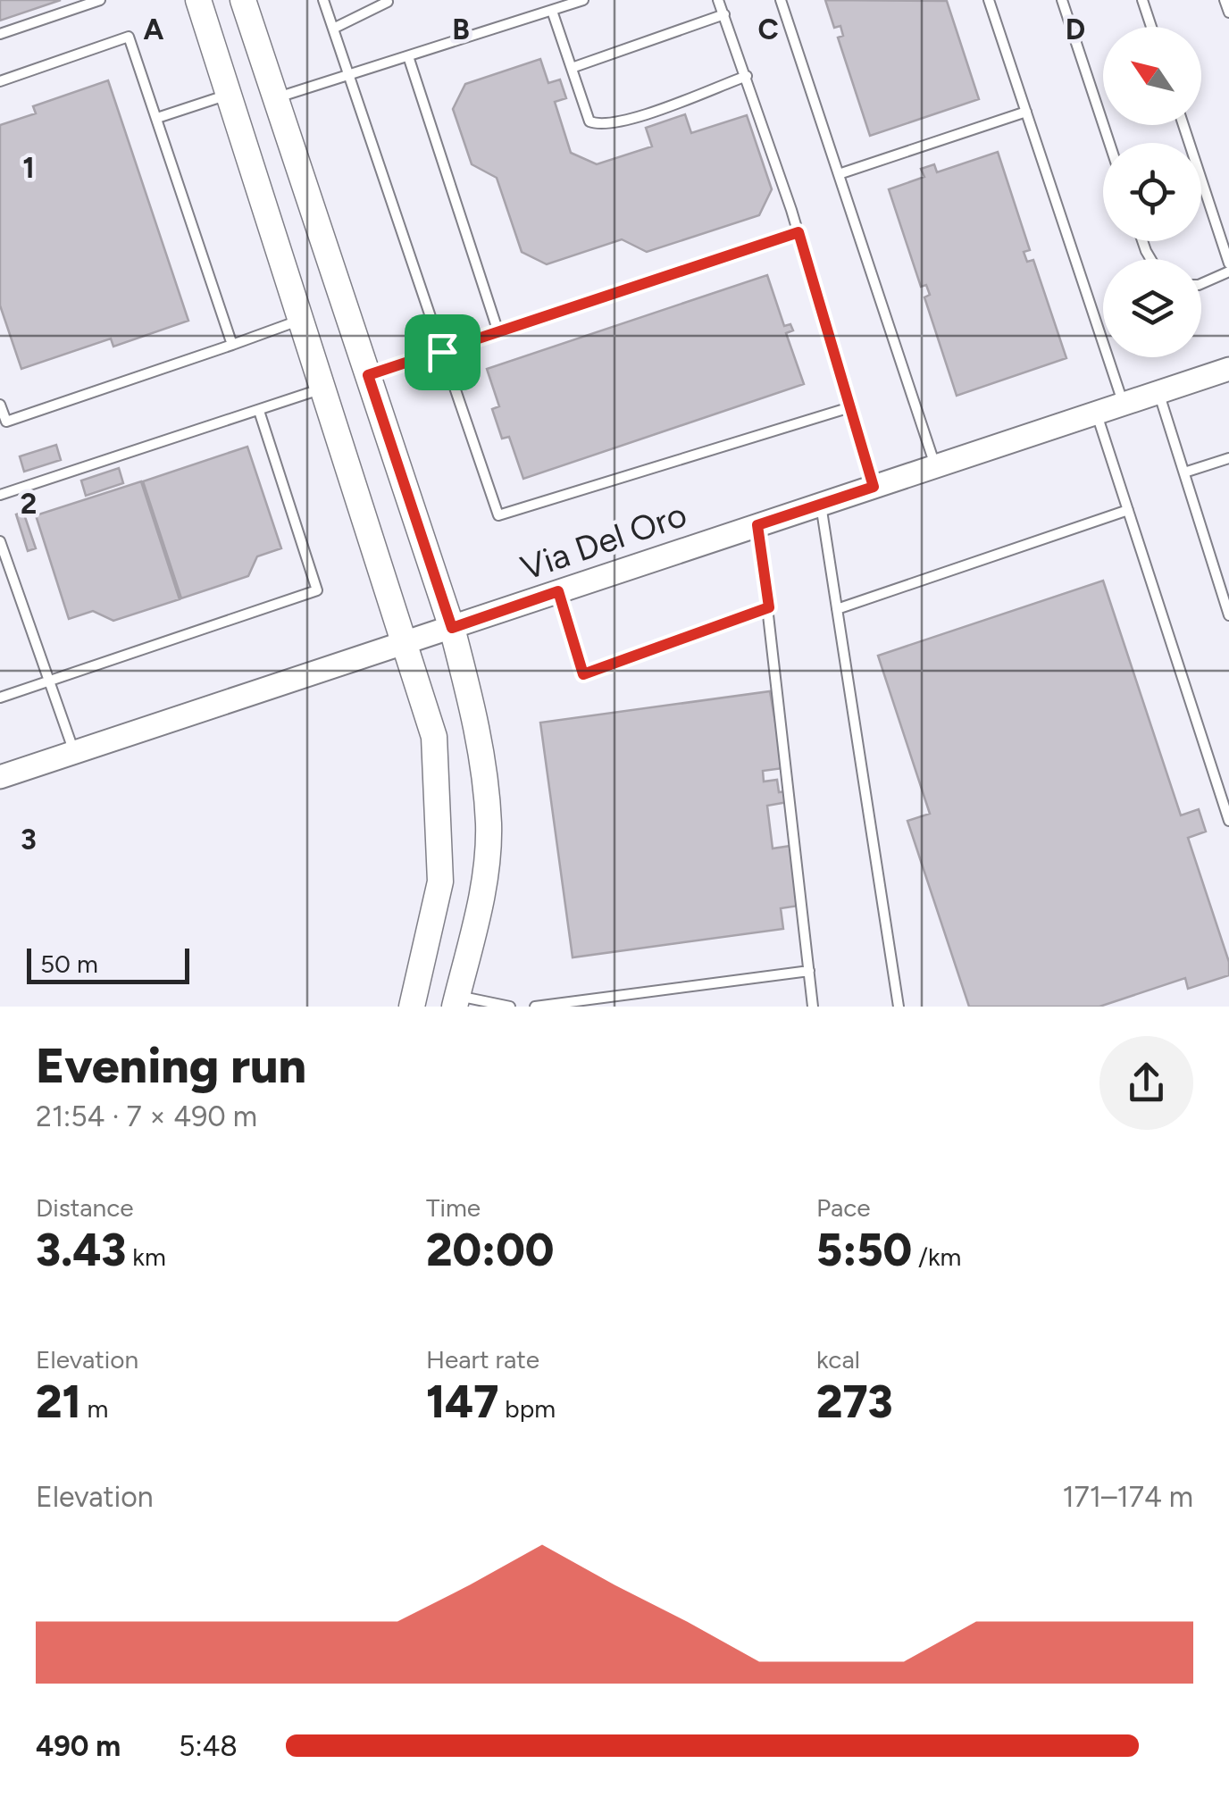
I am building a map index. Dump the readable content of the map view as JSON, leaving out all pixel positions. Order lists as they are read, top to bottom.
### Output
{
  "streets": {
    "street": ["Via Del Oro"]
  },
  "scale_bar": "50 m",
  "north": "top left",
  "page": {
    "scale": "50 m",
    "heading": ["Evening run", "21:54 · 7 × 490 m"],
    "stats": [
      ["Distance", "3.43 km"],
      ["Time", "20:00"],
      ["Pace", "5:50 /km"],
      ["Elevation", "21 m"],
      ["Heart rate", "147 bpm"],
      ["kcal", "273"]
    ],
    "chart": ["Elevation", "171–174 m"],
    "list": [
      {
        "name": "490 m",
        "note": "5:48"
      }
    ]
  },
  "grid": {
    "columns": [
      "A",
      "B",
      "C",
      "D"
    ],
    "rows": ["1", "2", "3"]
  }
}
